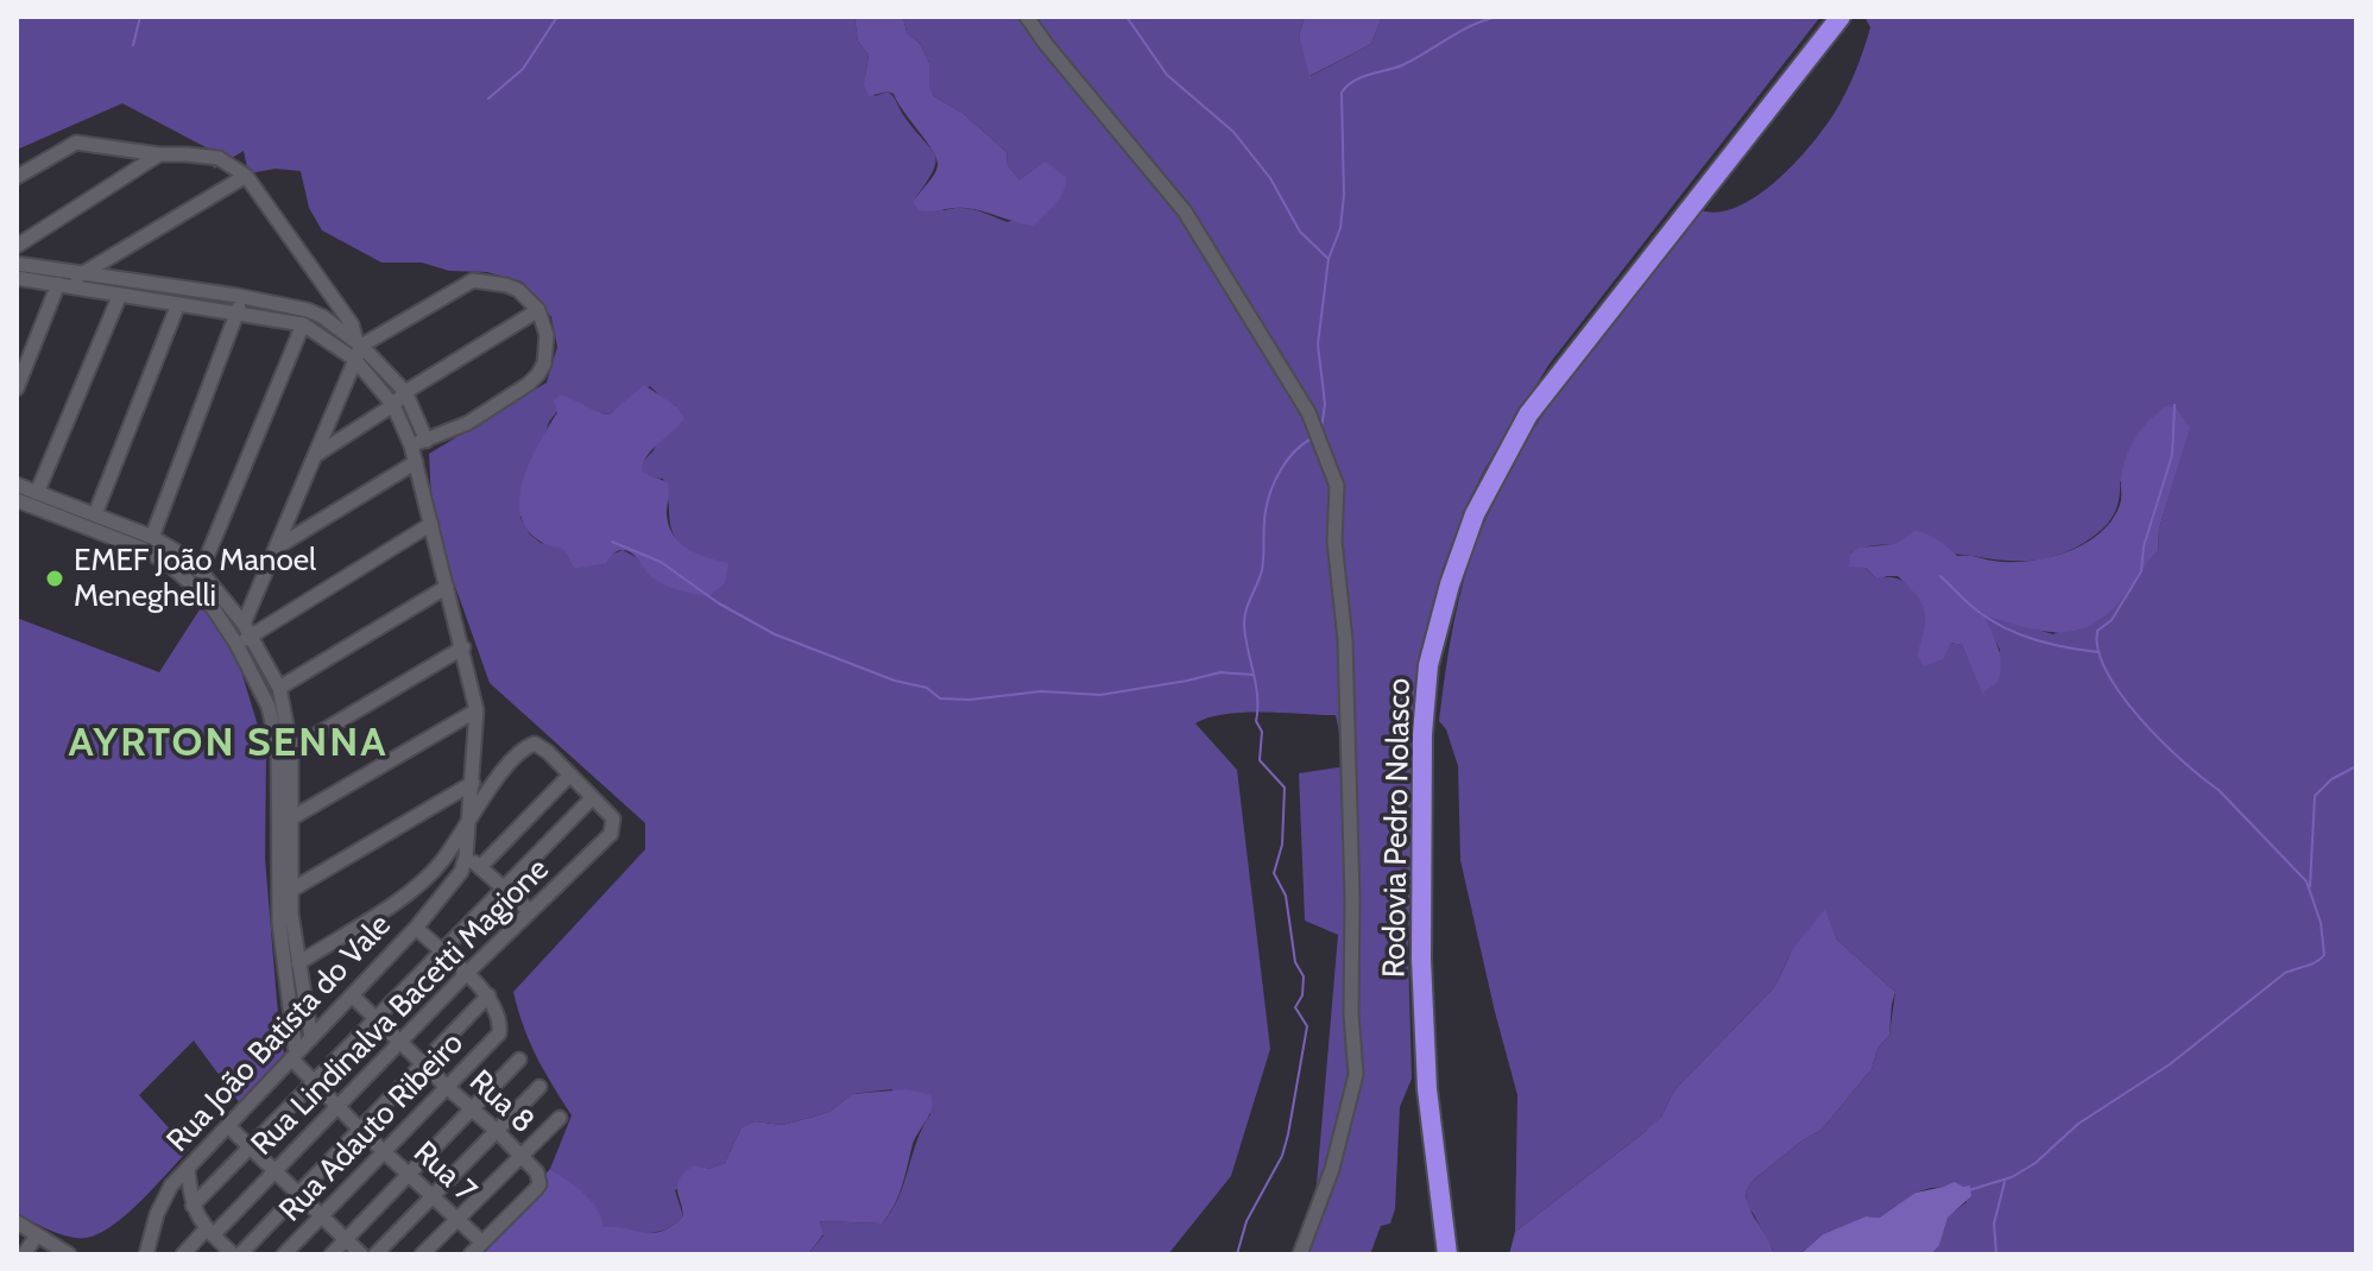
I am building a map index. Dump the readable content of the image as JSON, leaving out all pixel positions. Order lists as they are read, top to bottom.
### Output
{
  "streets": {
    "highway": ["Rodovia Pedro Nolasco"],
    "street": [
      "Rua Lindinalva Bacetti Magione",
      "Rua João Batista do Vale",
      "Rua 8",
      "Rua Adauto Ribeiro",
      "Rua 7"
    ]
  },
  "crossings": [
    ["Rua Lindinalva Bacetti Magione", "Rua 8"],
    ["Rua Lindinalva Bacetti Magione", "Rua 7"],
    ["Rua João Batista do Vale", "Rua 8"],
    ["Rua João Batista do Vale", "Rua 7"],
    ["Rua 8", "Rua Adauto Ribeiro"],
    ["Rua 8", "Rua 7"],
    ["Rua Adauto Ribeiro", "Rua 7"]
  ],
  "districts": ["AYRTON SENNA"],
  "places": ["EMEF João Manoel Meneghelli"]
}
